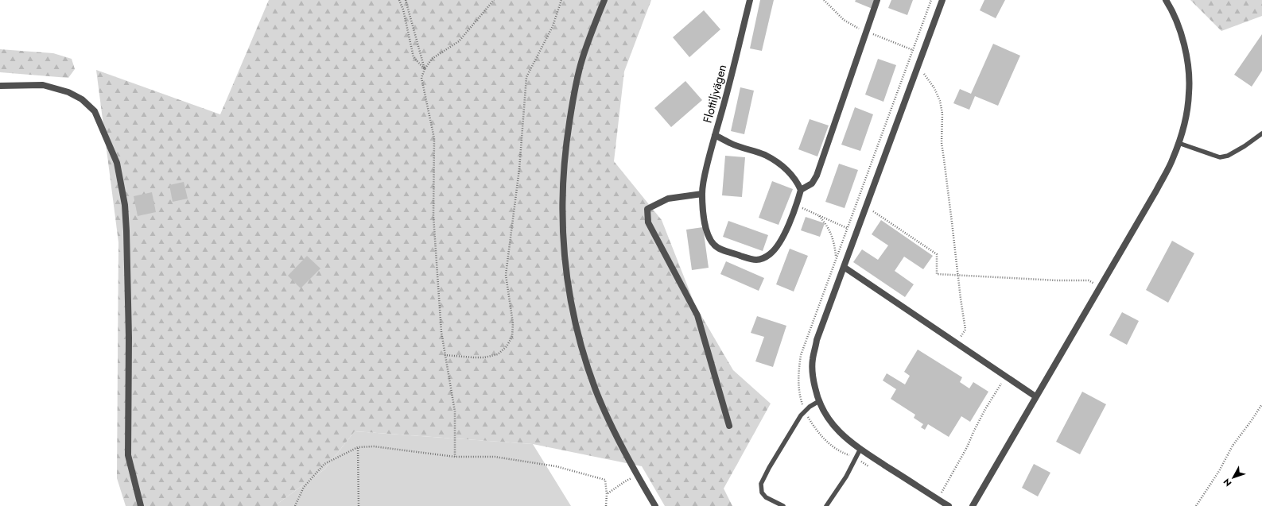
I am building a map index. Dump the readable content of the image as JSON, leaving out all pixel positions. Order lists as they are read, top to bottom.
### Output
{
  "streets": {
    "street": ["Flottiljvägen"]
  },
  "north": "bottom left"
}
